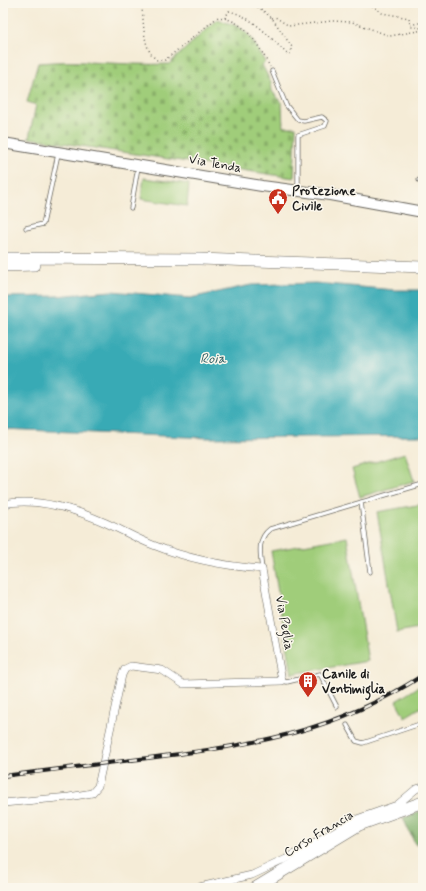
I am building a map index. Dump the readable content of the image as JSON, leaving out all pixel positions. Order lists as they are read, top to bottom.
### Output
{
  "streets": {
    "main road": ["Via Tenda", "Corso Francia"],
    "street": ["Via Peglia"]
  },
  "water": ["Roia"],
  "places": {
    "public building": ["Protezione Civile"],
    "building": ["Canile di Ventimiglia"]
  }
}
